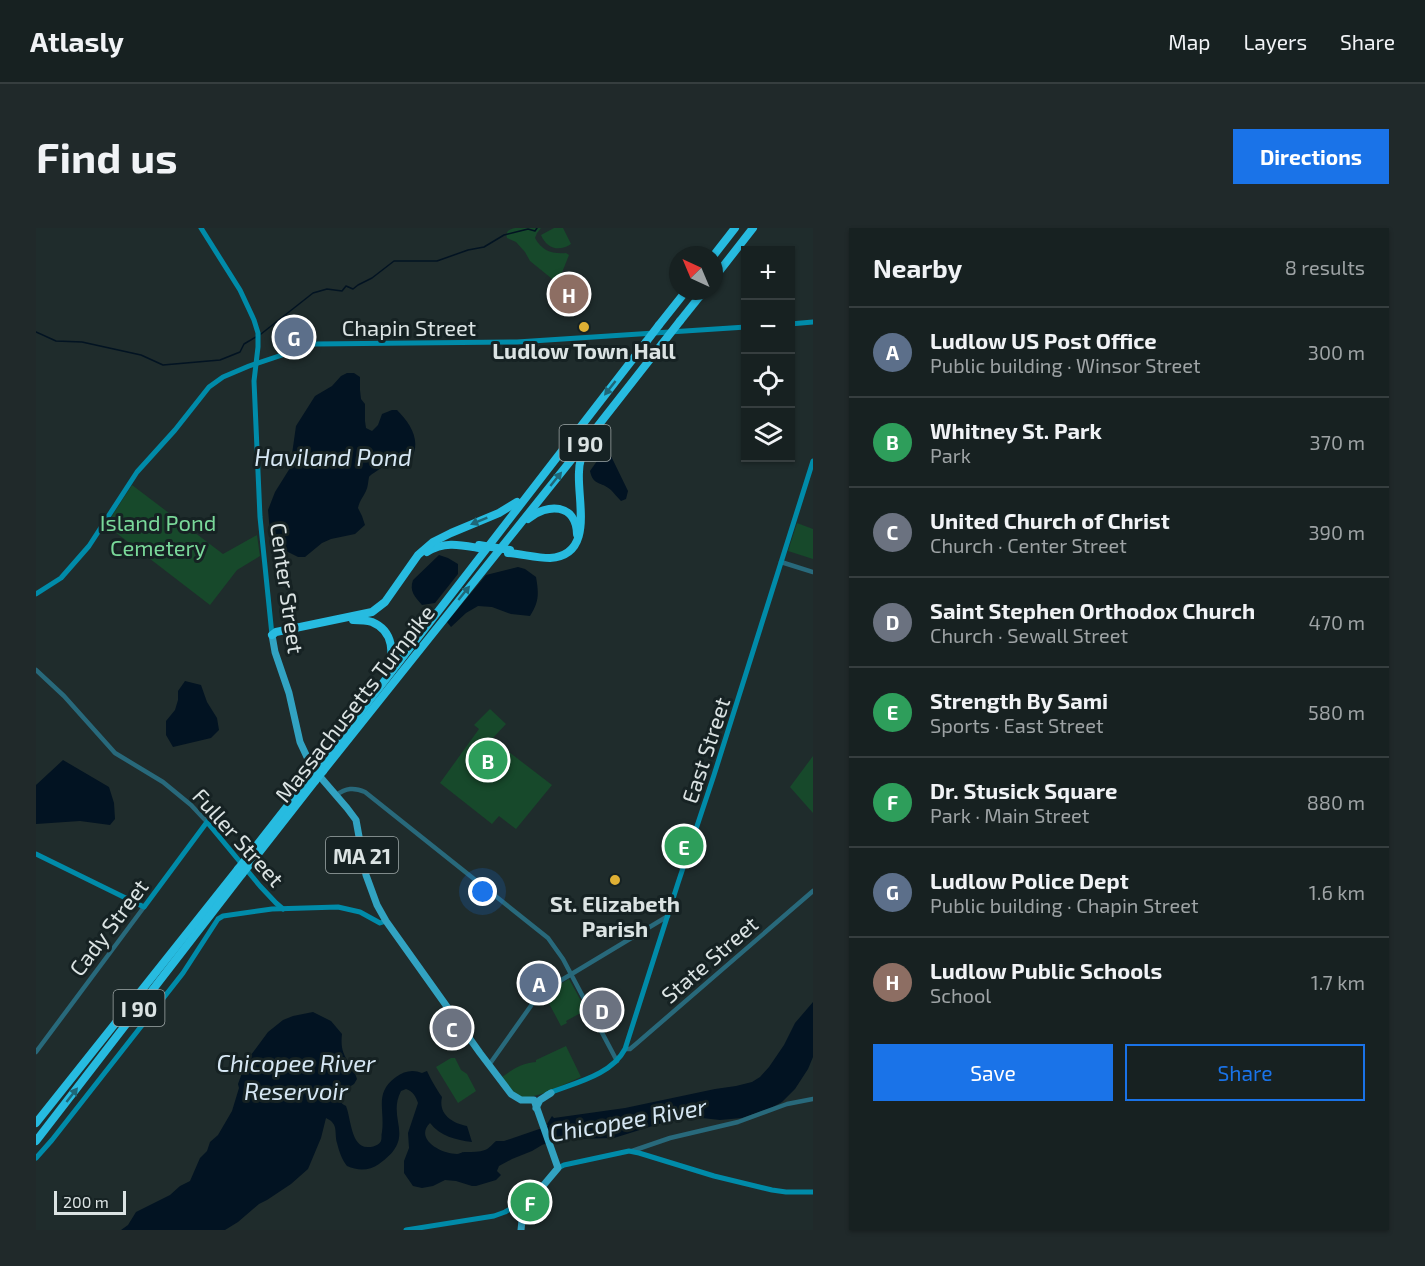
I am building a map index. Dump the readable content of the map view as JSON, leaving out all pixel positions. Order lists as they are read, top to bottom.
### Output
{
  "streets": {
    "highway": ["I 90", "Massachusetts Turnpike"],
    "main road": [
      "Chapin Street",
      "Center Street",
      "East Street",
      "Fuller Street",
      "MA 21",
      "Cady Street"
    ],
    "street": ["State Street"]
  },
  "crossings": [
    ["Chapin Street", "Center Street"],
    ["East Street", "State Street"],
    ["Fuller Street", "Cady Street"]
  ],
  "water": ["Haviland Pond", "Chicopee River Reservoir", "Chicopee River"],
  "parks": ["Island Pond Cemetery"],
  "places": ["Ludlow Town Hall", "St. Elizabeth Parish"],
  "scale_bar": "200 m",
  "north": "top left",
  "page": {
    "header": "Atlasly",
    "nav": ["Map", "Layers", "Share"],
    "buttons": [
      "Directions",
      ["Save", "Share"]
    ],
    "title": "Find us",
    "heading": ["Nearby", "8 results"],
    "map_buttons": ["+", "−"],
    "pins": [
      "H",
      "G",
      "B",
      "E",
      "A",
      "D",
      "C",
      "F"
    ],
    "list": [
      {
        "mark": "A",
        "name": "Ludlow US Post Office",
        "note": "Public building · Winsor Street",
        "value": "300 m"
      },
      {
        "mark": "B",
        "name": "Whitney St. Park",
        "note": "Park",
        "value": "370 m"
      },
      {
        "mark": "C",
        "name": "United Church of Christ",
        "note": "Church · Center Street",
        "value": "390 m"
      },
      {
        "mark": "D",
        "name": "Saint Stephen Orthodox Church",
        "note": "Church · Sewall Street",
        "value": "470 m"
      },
      {
        "mark": "E",
        "name": "Strength By Sami",
        "note": "Sports · East Street",
        "value": "580 m"
      },
      {
        "mark": "F",
        "name": "Dr. Stusick Square",
        "note": "Park · Main Street",
        "value": "880 m"
      },
      {
        "mark": "G",
        "name": "Ludlow Police Dept",
        "note": "Public building · Chapin Street",
        "value": "1.6 km"
      },
      {
        "mark": "H",
        "name": "Ludlow Public Schools",
        "note": "School",
        "value": "1.7 km"
      }
    ],
    "scale": "200 m"
  }
}
